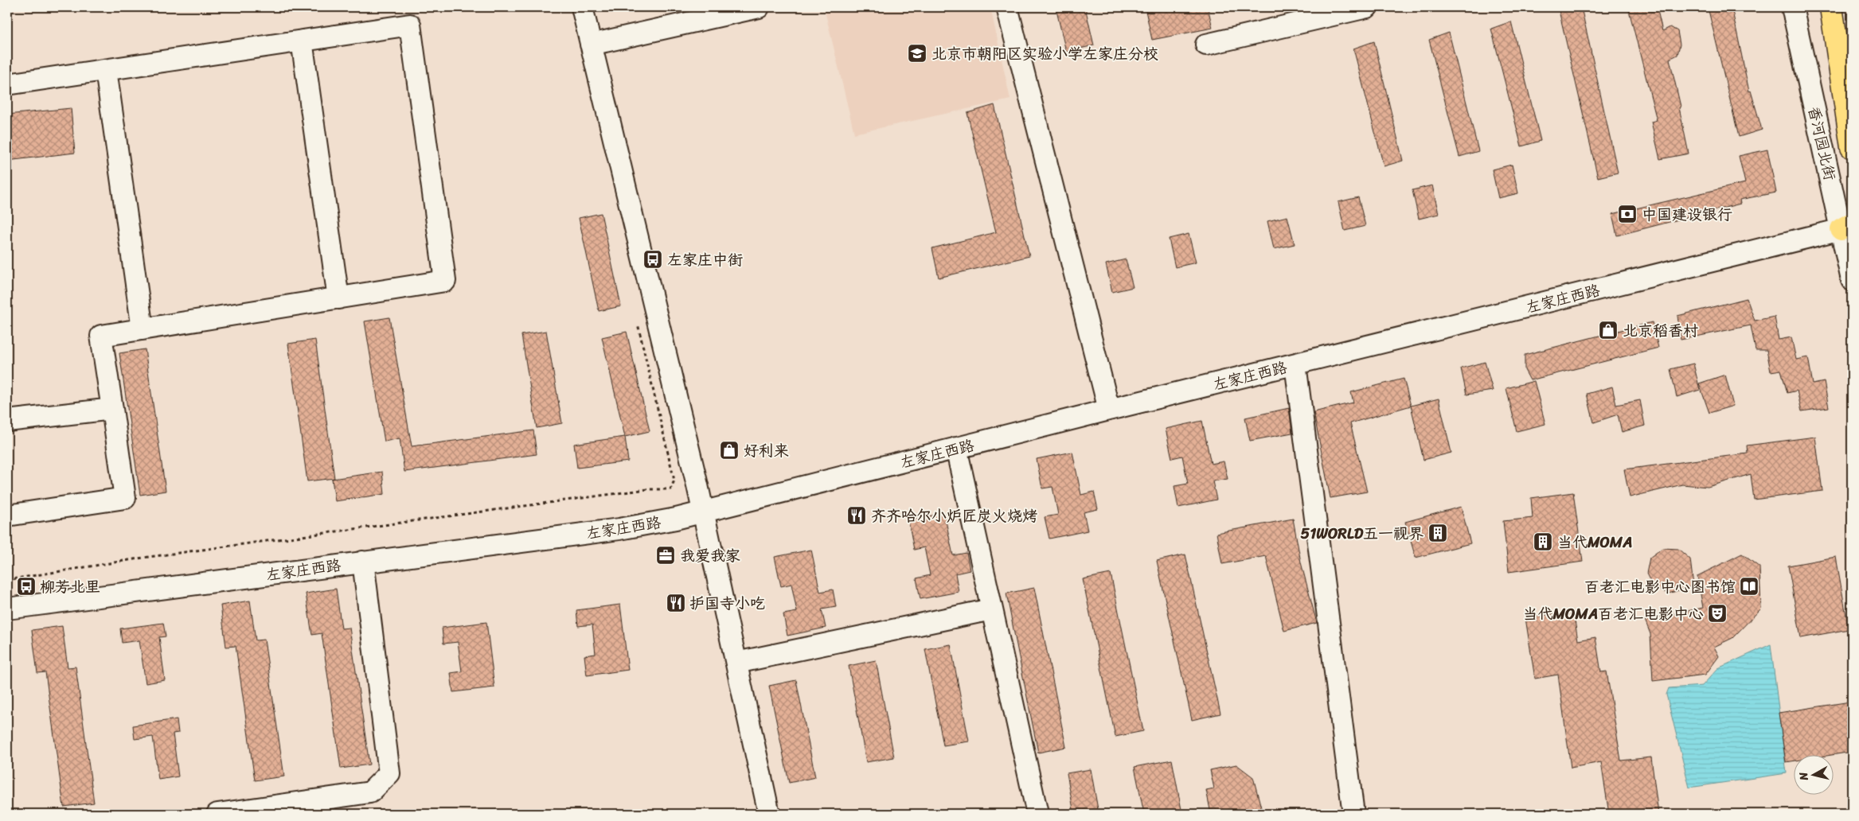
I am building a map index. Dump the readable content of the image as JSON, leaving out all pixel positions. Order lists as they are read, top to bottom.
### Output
{
  "streets": {
    "street": ["香河园北街", "左家庄西路"]
  },
  "crossings": [
    ["香河园北街", "左家庄西路"]
  ],
  "places": {
    "school or university": ["北京市朝阳区实验小学左家庄分校"],
    "bank": ["中国建设银行"],
    "bus stop": ["左家庄中街", "柳芳北里"],
    "shop": ["北京稻香村", "好利来"],
    "restaurant": ["齐齐哈尔小炉匠炭火烧烤", "护国寺小吃"],
    "building": ["51WORLD五一视界", "当代MOMA"],
    "office": ["我爱我家"],
    "library": ["百老汇电影中心图书馆"],
    "theatre": ["当代MOMA百老汇电影中心"]
  },
  "north": "left"
}
